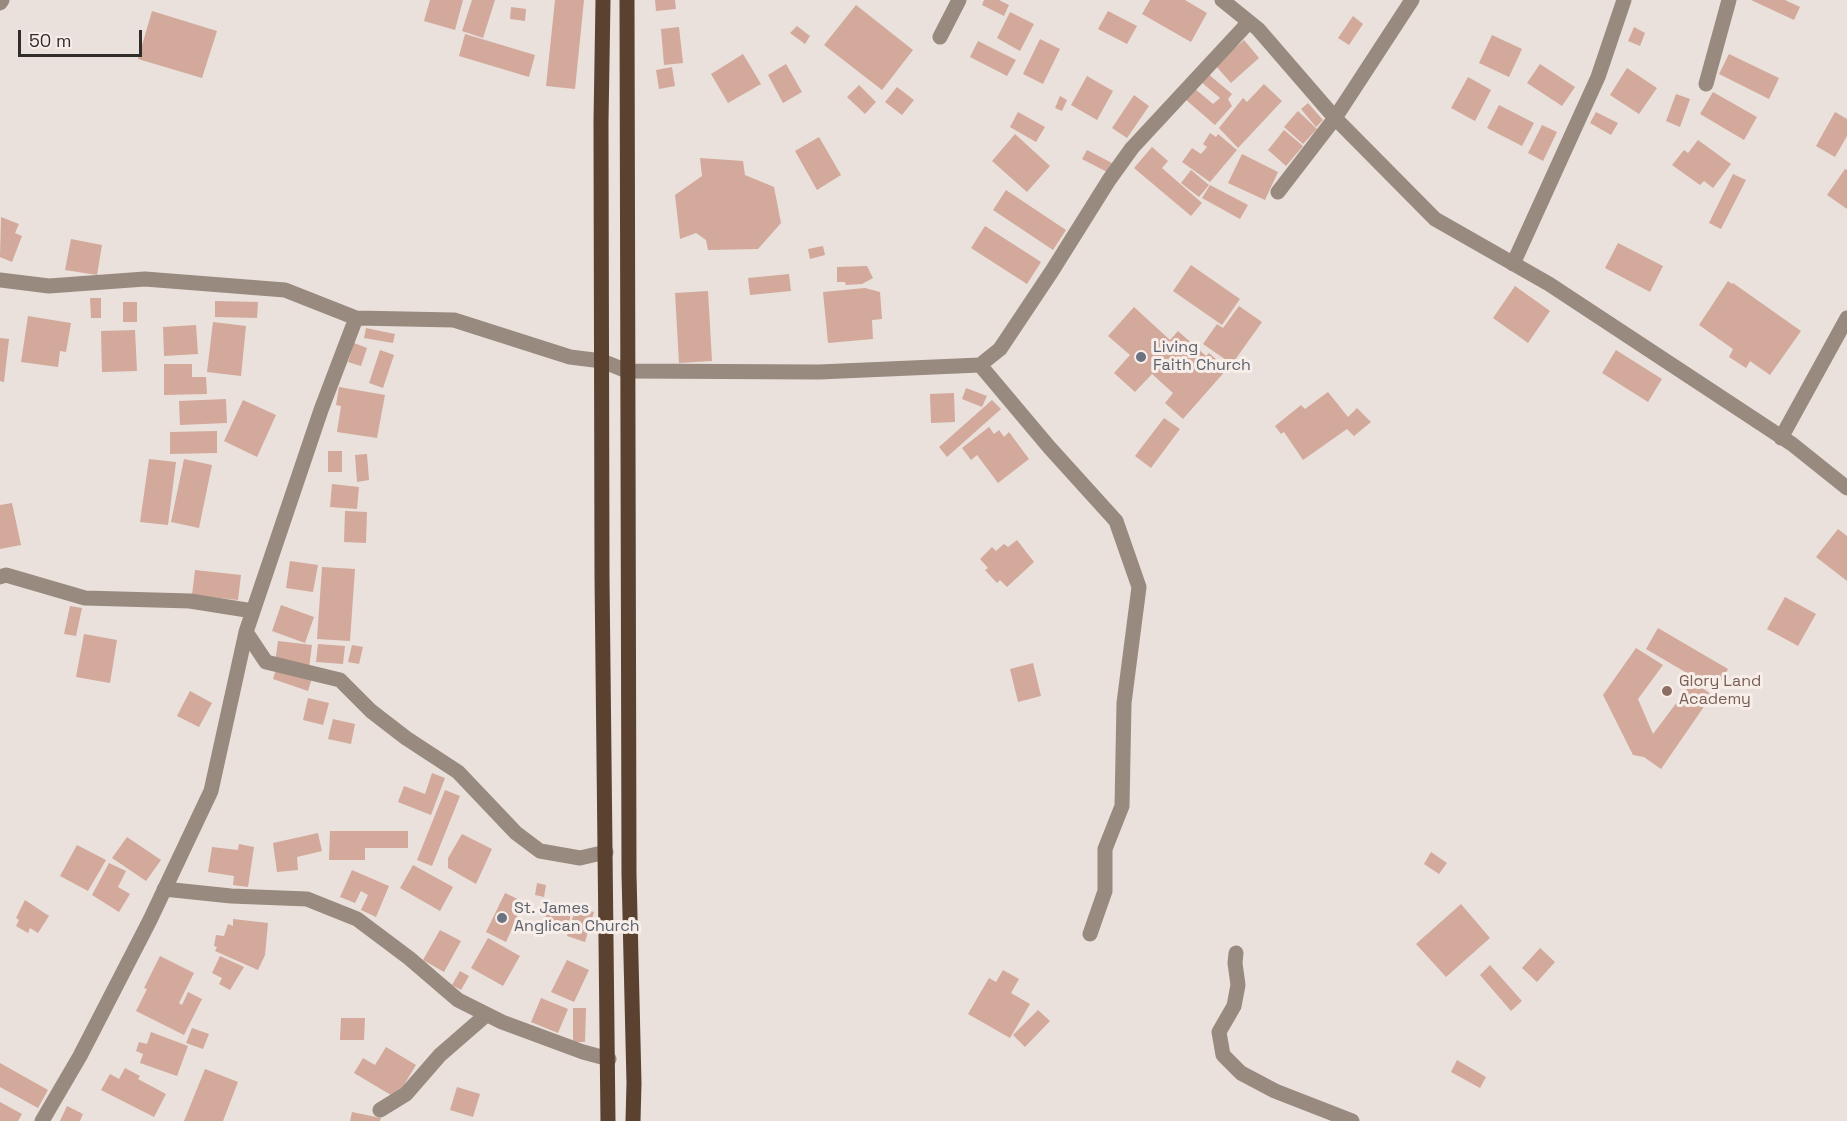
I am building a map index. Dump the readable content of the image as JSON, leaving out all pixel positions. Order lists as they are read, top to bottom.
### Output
{
  "places": ["Living Faith Church", "Glory Land Academy", "St. James Anglican Church"],
  "scale_bar": "50 m"
}
